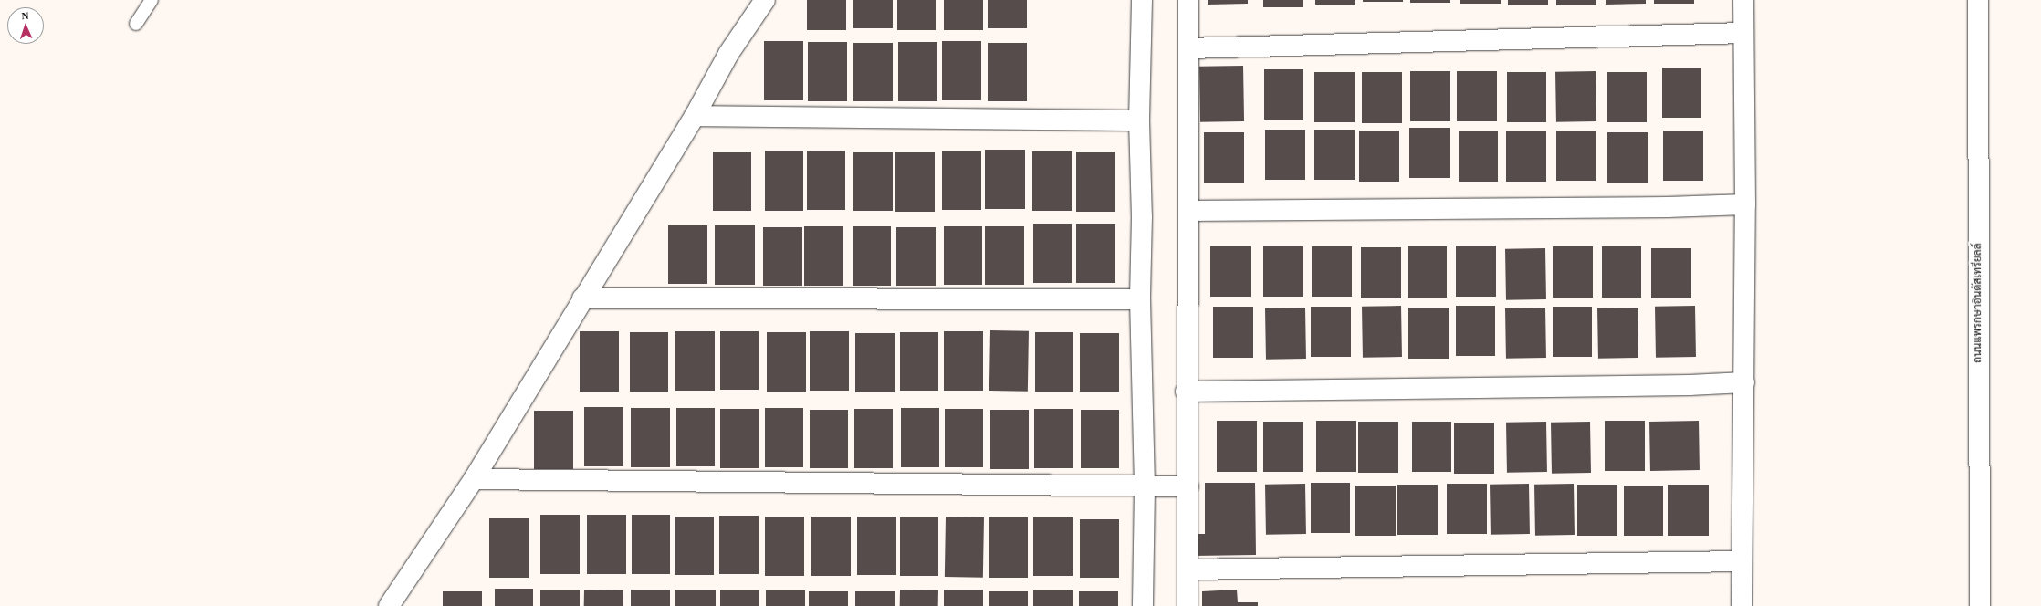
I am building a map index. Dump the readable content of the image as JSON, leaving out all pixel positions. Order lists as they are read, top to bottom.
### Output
{
  "streets": {
    "street": ["ถนนแพรกษาอินดัสเทรียลล์"]
  },
  "north": "top"
}
